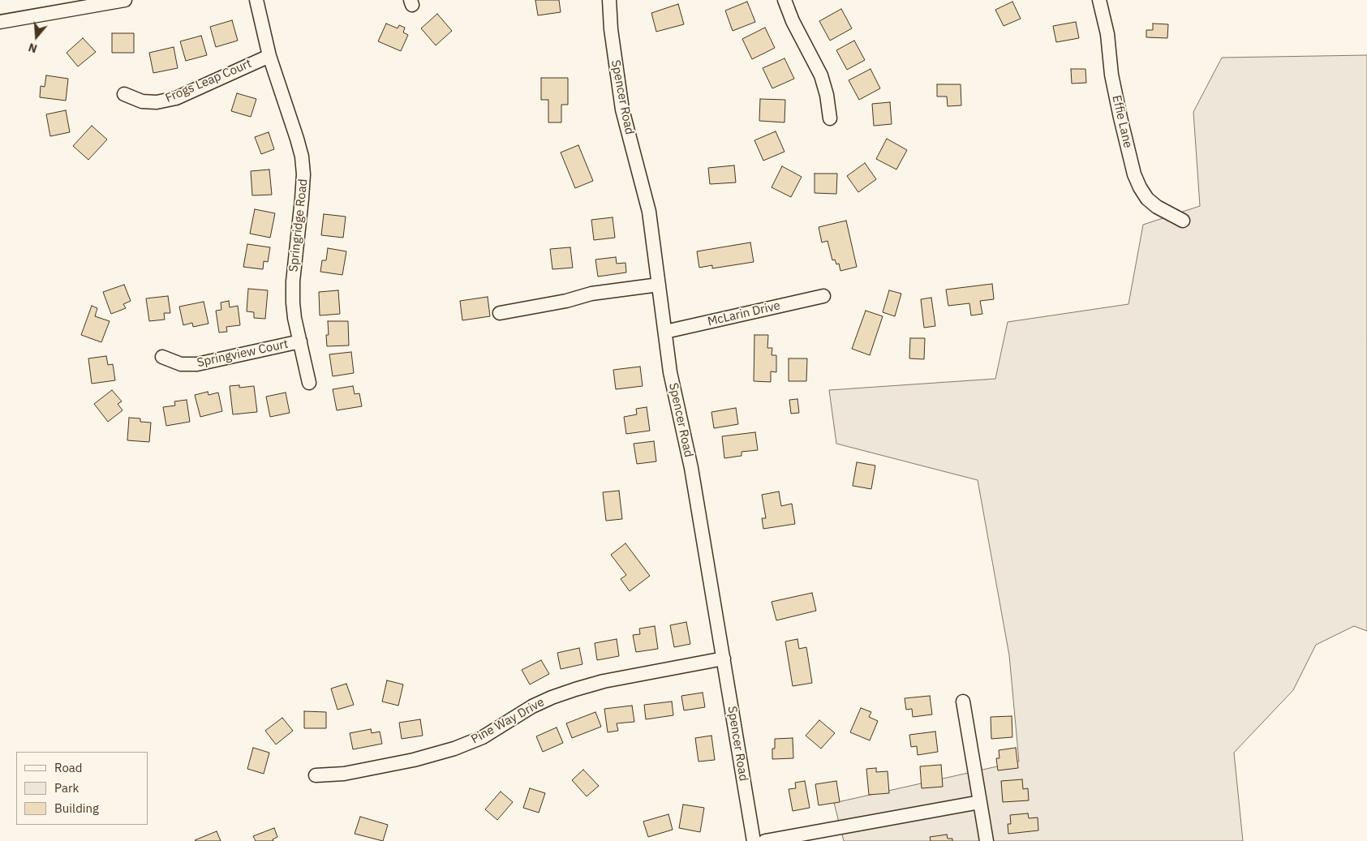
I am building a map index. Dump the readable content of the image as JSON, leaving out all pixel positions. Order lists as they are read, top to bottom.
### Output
{
  "streets": {
    "street": [
      "Frogs Leap Court",
      "Spencer Road",
      "Effie Lane",
      "Springridge Road",
      "McLarin Drive",
      "Springview Court",
      "Pine Way Drive"
    ]
  },
  "crossings": [
    ["Frogs Leap Court", "Springridge Road"],
    ["Spencer Road", "McLarin Drive"],
    ["Spencer Road", "Pine Way Drive"],
    ["Springridge Road", "Springview Court"]
  ],
  "legend": ["Road", "Park", "Building"],
  "north": "bottom"
}
